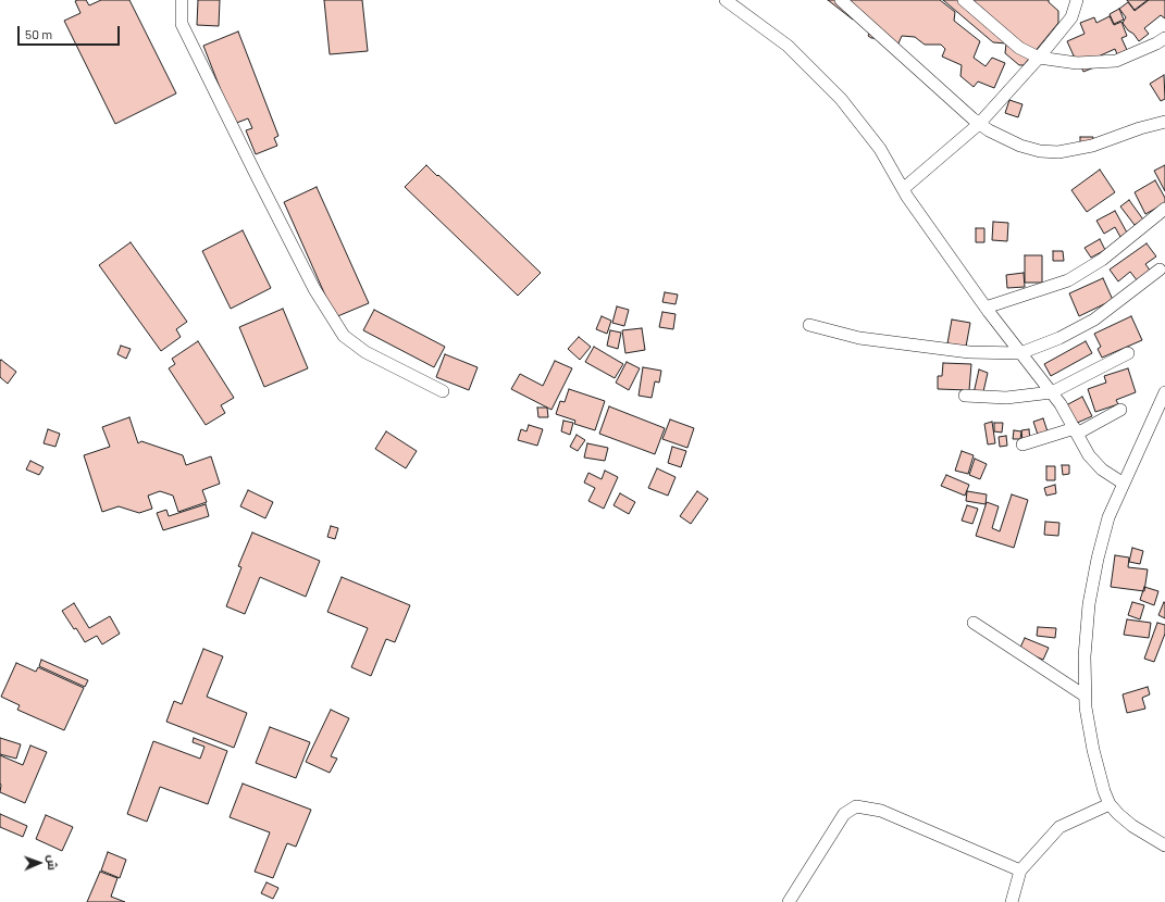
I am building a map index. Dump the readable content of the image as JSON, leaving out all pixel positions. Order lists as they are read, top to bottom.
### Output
{
  "scale_bar": "50 m",
  "north": "right"
}
